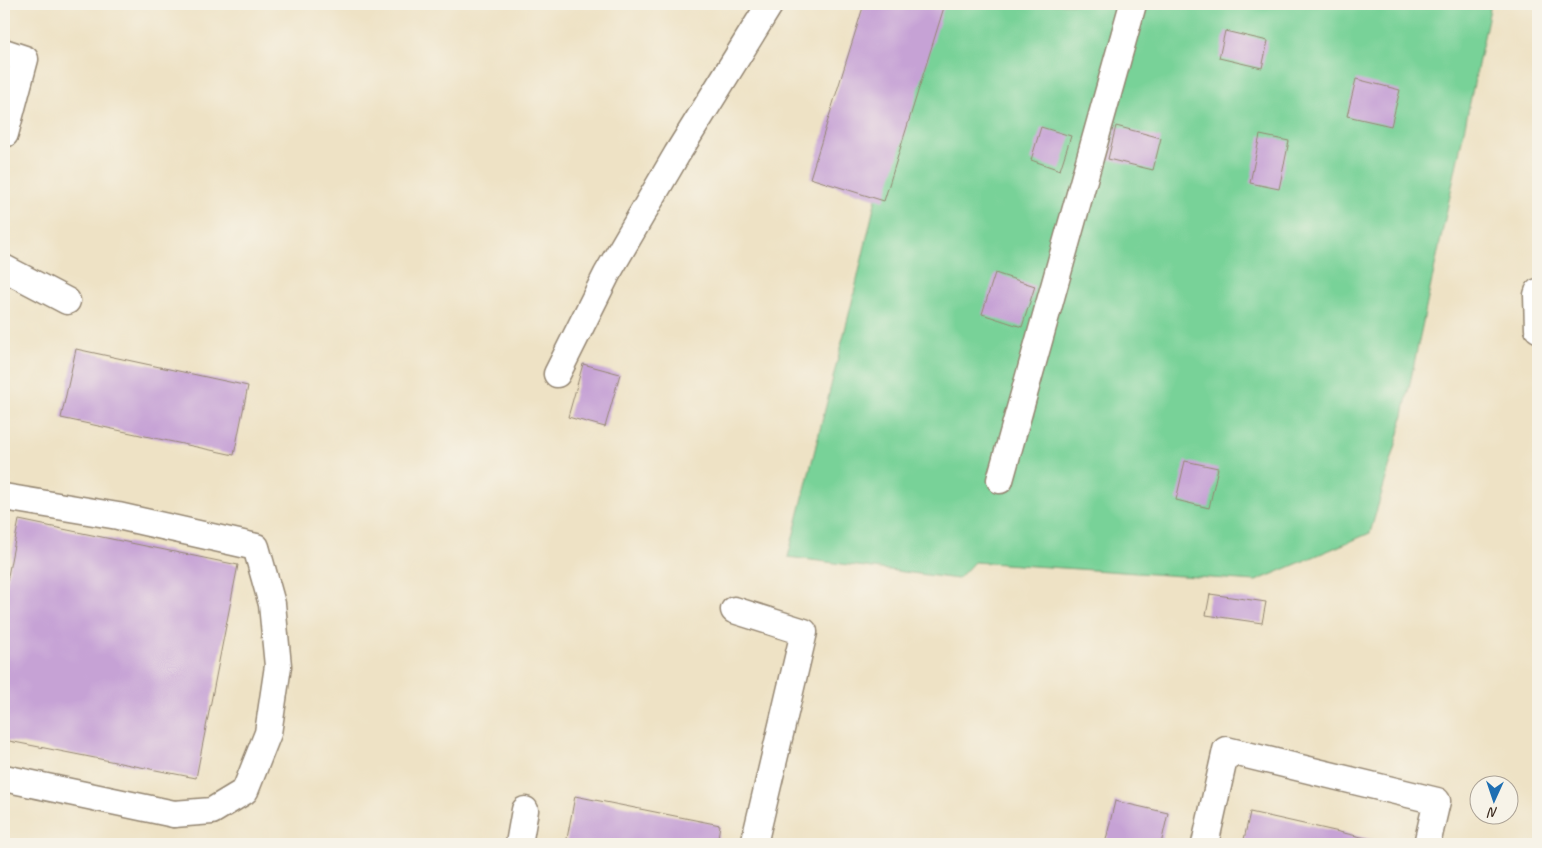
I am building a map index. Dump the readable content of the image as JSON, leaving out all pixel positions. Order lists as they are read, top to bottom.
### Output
{
  "north": "bottom"
}
